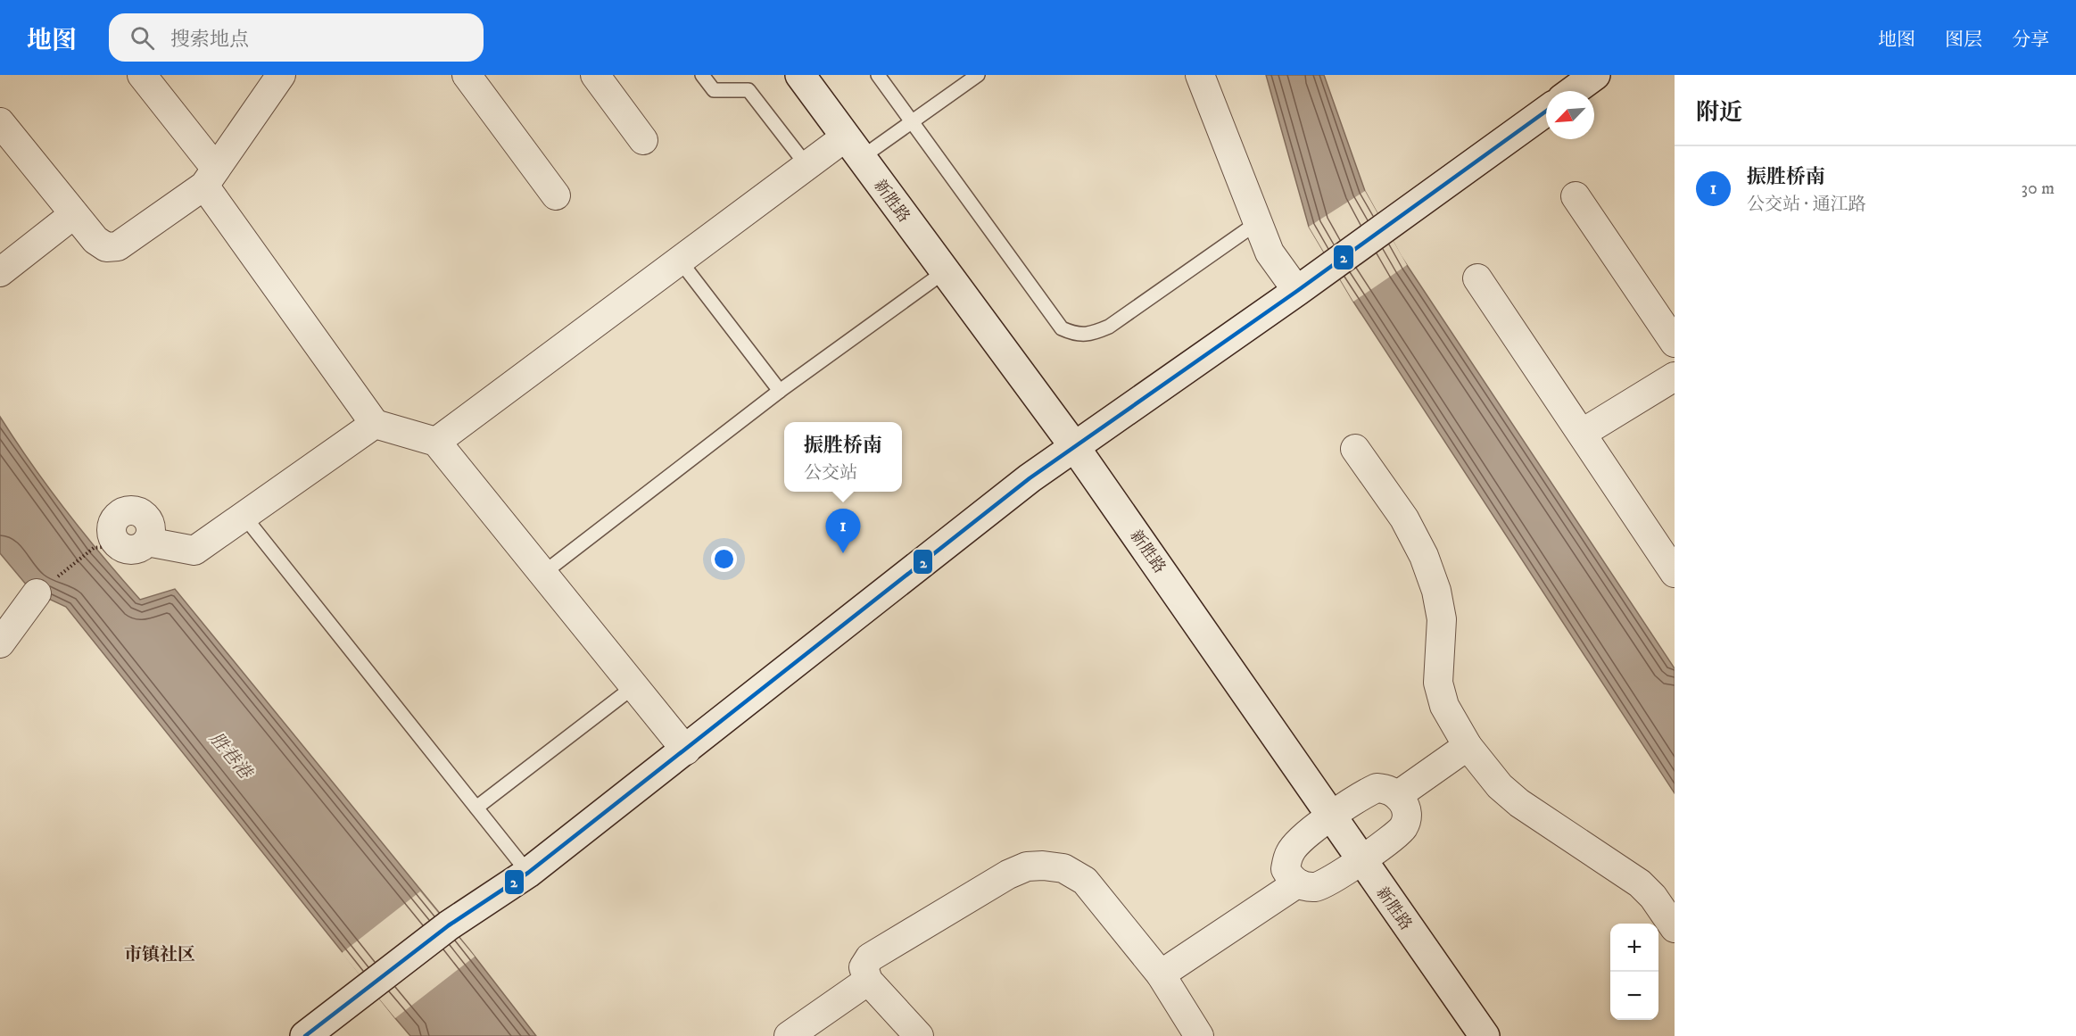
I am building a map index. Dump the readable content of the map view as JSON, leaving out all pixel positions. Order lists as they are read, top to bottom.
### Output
{
  "streets": {
    "street": ["新胜路"]
  },
  "districts": ["市镇社区"],
  "water": ["胜巷港"],
  "lines": ["transit line 2"],
  "north": "bottom left",
  "page": {
    "header": "地图",
    "search": "搜索地点",
    "nav": ["地图", "图层", "分享"],
    "heading": "附近",
    "list": [
      {
        "mark": "1",
        "name": "振胜桥南",
        "note": "公交站 · 通江路",
        "value": "30 m"
      }
    ],
    "popup": ["振胜桥南", "公交站"],
    "pins": "1",
    "map_buttons": ["+", "−"]
  }
}
